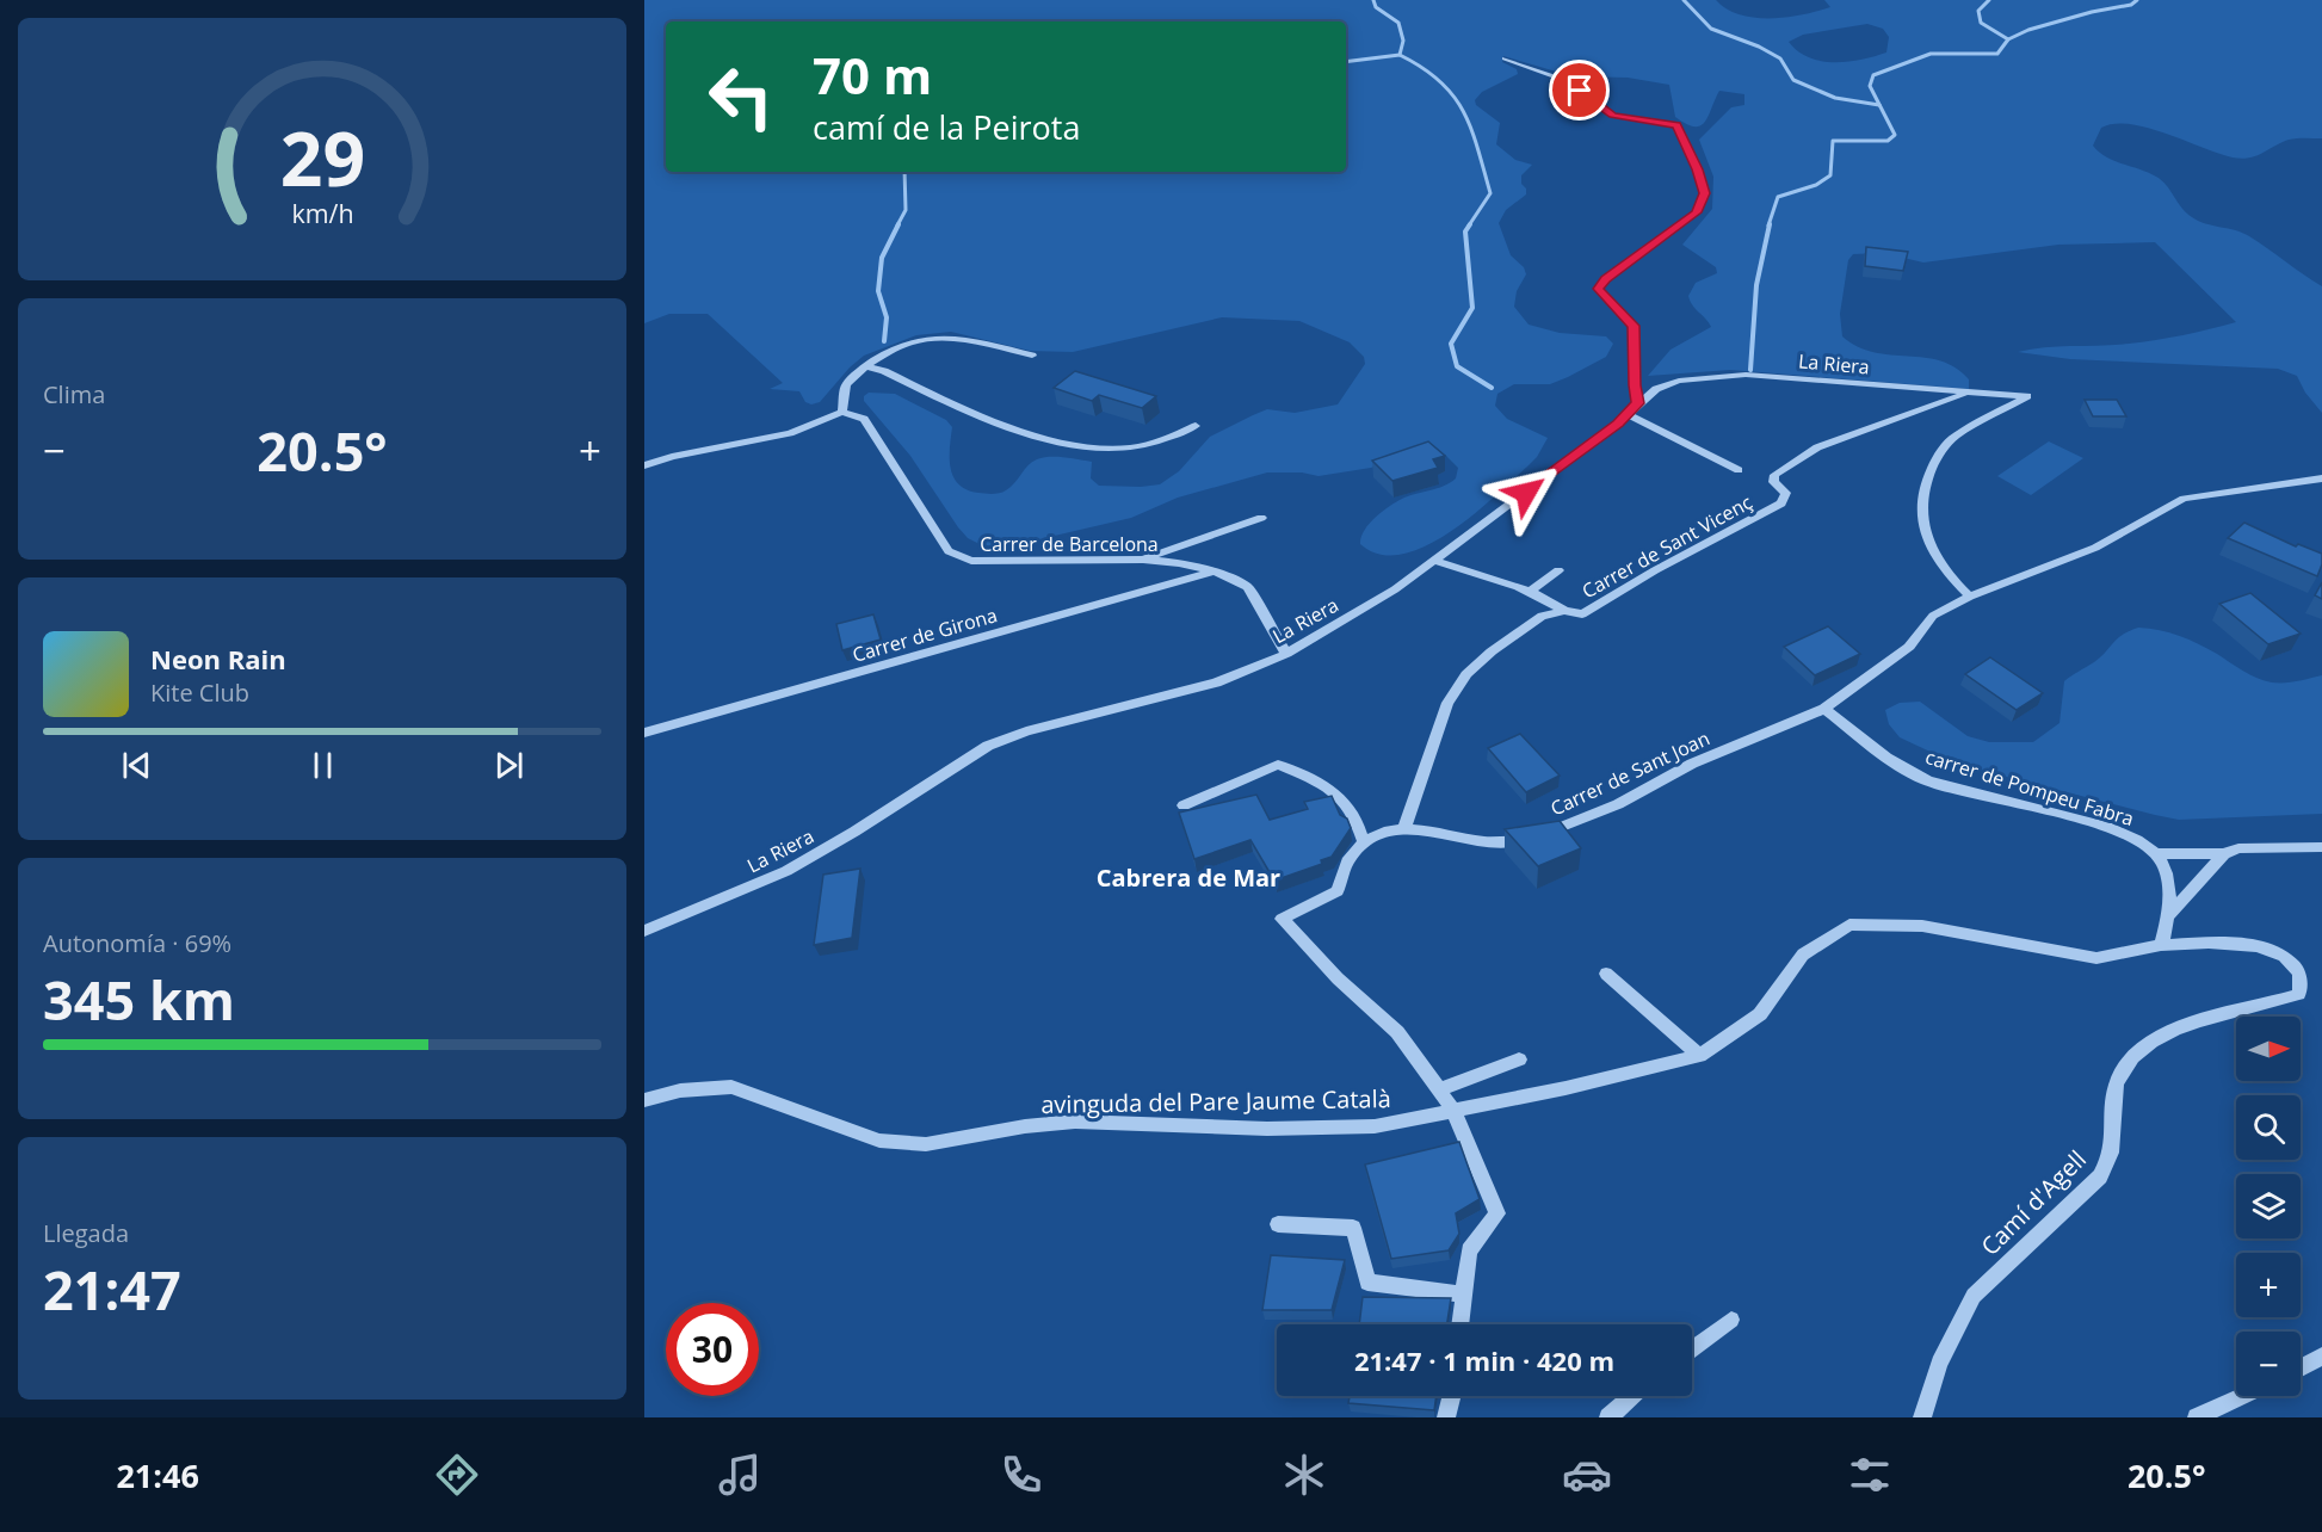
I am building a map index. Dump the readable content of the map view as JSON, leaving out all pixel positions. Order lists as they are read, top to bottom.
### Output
{
  "streets": {
    "street": [
      "La Riera",
      "Carrer de Barcelona",
      "Carrer de Sant Vicenç",
      "Carrer de Girona",
      "Carrer de Sant Joan",
      "carrer de Pompeu Fabra",
      "avinguda del Pare Jaume Català",
      "Camí d'Agell"
    ]
  },
  "crossings": [
    ["La Riera", "Carrer de Barcelona"],
    ["La Riera", "Carrer de Sant Vicenç"],
    ["Carrer de Barcelona", "Carrer de Girona"],
    ["Carrer de Sant Vicenç", "Carrer de Sant Joan"],
    ["Carrer de Sant Joan", "carrer de Pompeu Fabra"]
  ],
  "districts": ["Cabrera de Mar"],
  "north": "right",
  "page": {
    "turn": ["70 m", "camí de la Peirota"],
    "tile": [
      "Clima",
      ["Autonomía · 69%", "345 km"],
      ["Llegada", "21:47"]
    ],
    "heat": ["−", "20.5°", "+"],
    "song": ["Neon Rain", "Kite Club"],
    "map_buttons": ["+", "−"],
    "limit": "30",
    "trip": "21:47 · 1 min · 420 m",
    "tabs": ["21:46", "20.5°"],
    "gauge": ["29", "km/h"]
  }
}
